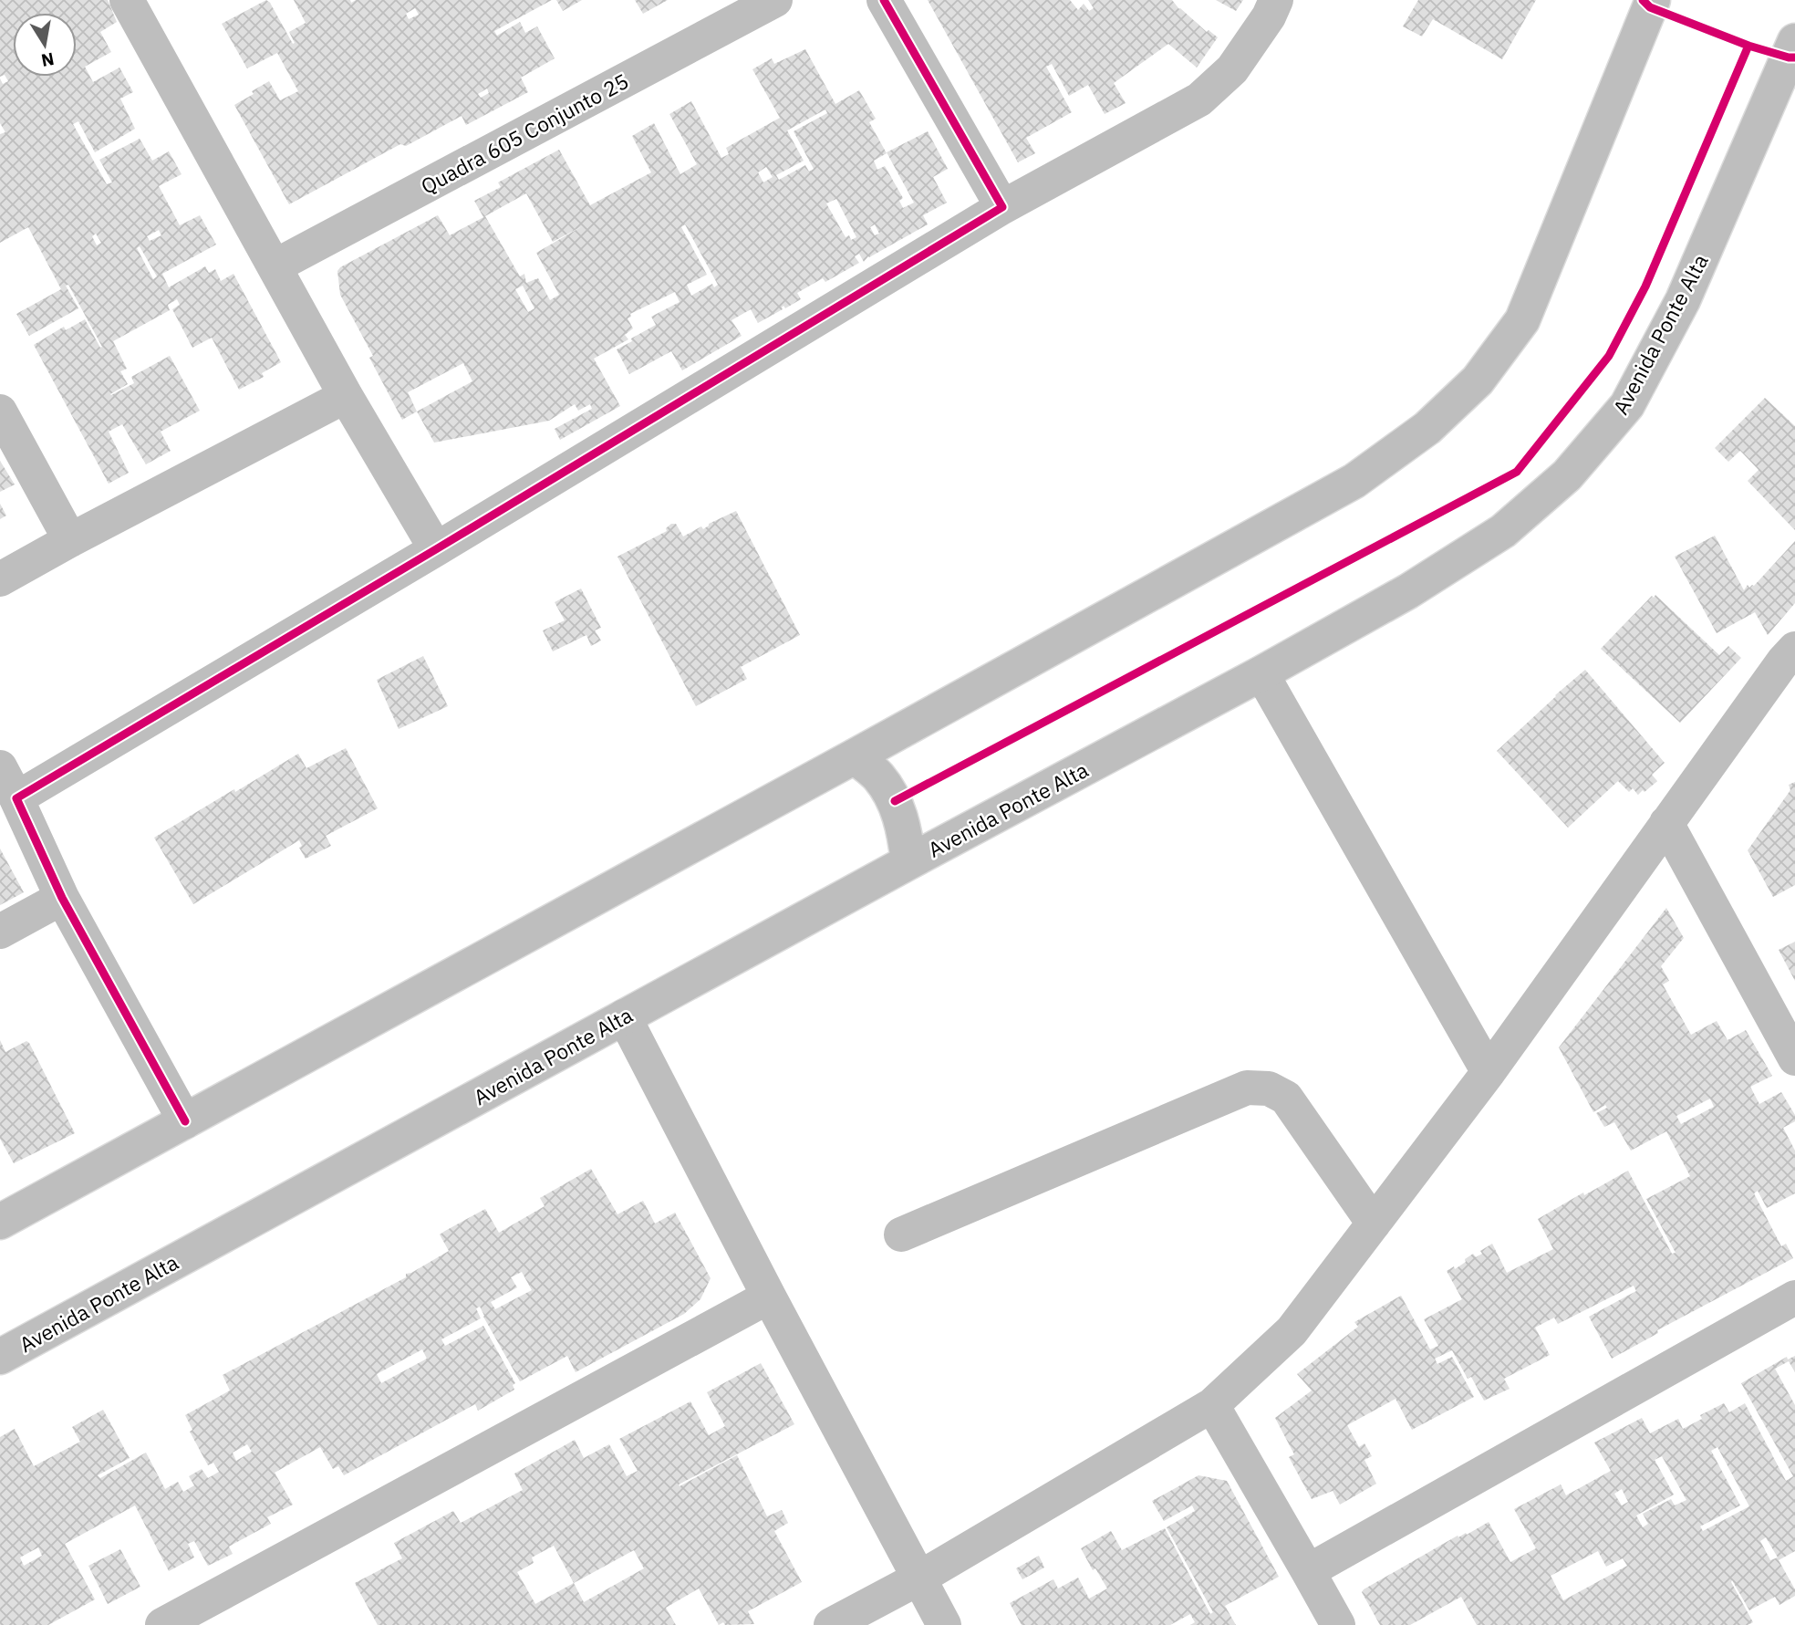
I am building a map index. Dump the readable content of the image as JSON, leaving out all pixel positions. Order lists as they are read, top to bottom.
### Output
{
  "streets": {
    "street": ["Quadra 605 Conjunto 25", "Avenida Ponte Alta"]
  },
  "north": "bottom"
}
